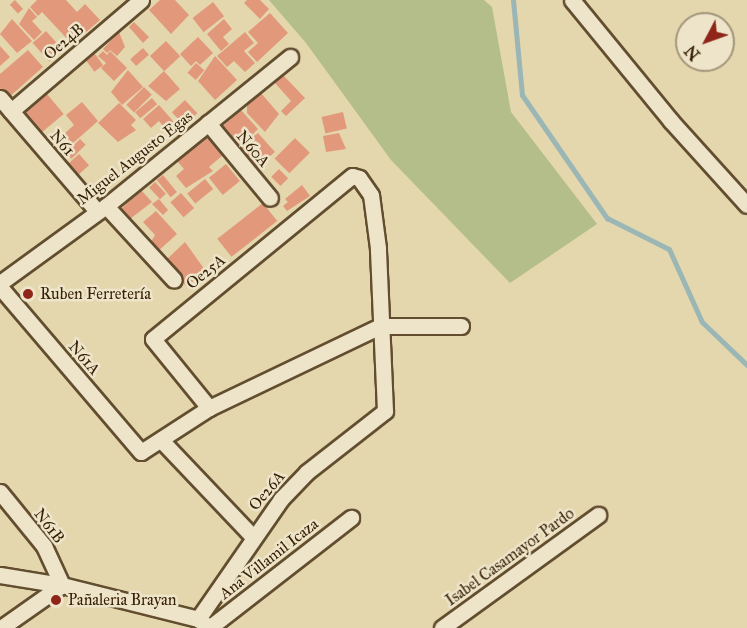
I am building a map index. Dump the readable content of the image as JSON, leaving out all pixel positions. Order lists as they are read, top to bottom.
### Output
{
  "streets": {
    "street": [
      "Oe24B",
      "N61",
      "N60A",
      "Miguel Augusto Egas",
      "Oe25A",
      "N61A",
      "Oe26A",
      "N61B",
      "Isabel Casamayor Pardo",
      "Ana Villamil Icaza"
    ]
  },
  "crossings": [
    ["Oe24B", "N61"],
    ["N61", "Miguel Augusto Egas"],
    ["N60A", "Miguel Augusto Egas"],
    ["Miguel Augusto Egas", "N61A"],
    ["Oe25A", "Oe26A"],
    ["Oe26A", "Ana Villamil Icaza"]
  ],
  "places": ["Ruben Ferretería", "Pañaleria Brayan"],
  "north": "bottom left"
}
